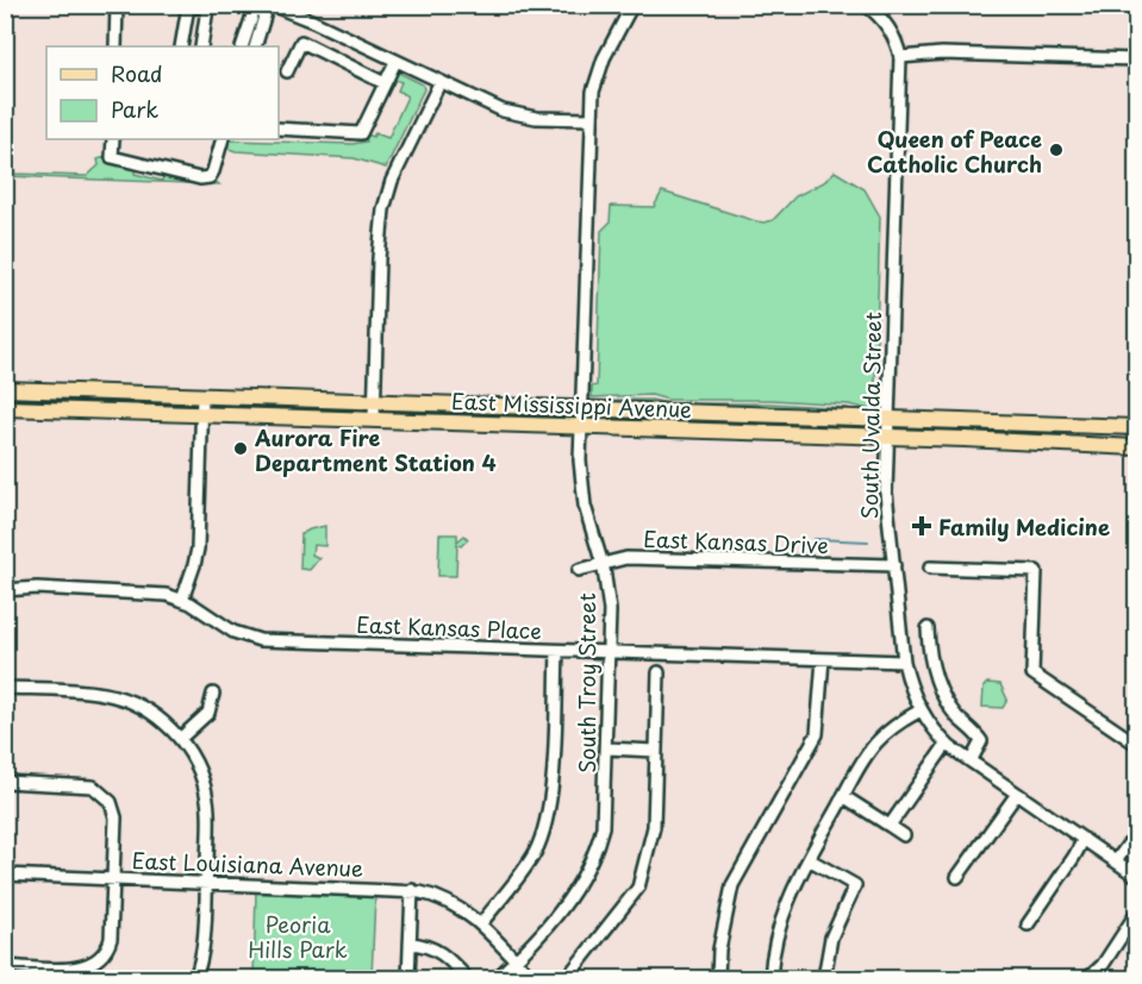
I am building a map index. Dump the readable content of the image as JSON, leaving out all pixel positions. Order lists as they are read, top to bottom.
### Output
{
  "streets": {
    "main road": ["East Mississippi Avenue"],
    "street": [
      "South Uvalda Street",
      "East Kansas Drive",
      "East Kansas Place",
      "South Troy Street",
      "East Louisiana Avenue"
    ]
  },
  "crossings": [
    ["East Mississippi Avenue", "South Uvalda Street"],
    ["East Mississippi Avenue", "South Troy Street"],
    ["South Uvalda Street", "East Kansas Drive"],
    ["South Uvalda Street", "East Kansas Place"],
    ["East Kansas Drive", "South Troy Street"],
    ["East Kansas Place", "South Troy Street"],
    ["South Troy Street", "East Louisiana Avenue"]
  ],
  "parks": ["Peoria Hills Park"],
  "places": {
    "other": ["Queen of Peace Catholic Church", "Aurora Fire Department Station 4"],
    "health": ["Family Medicine"]
  },
  "legend": ["Road", "Park"]
}
